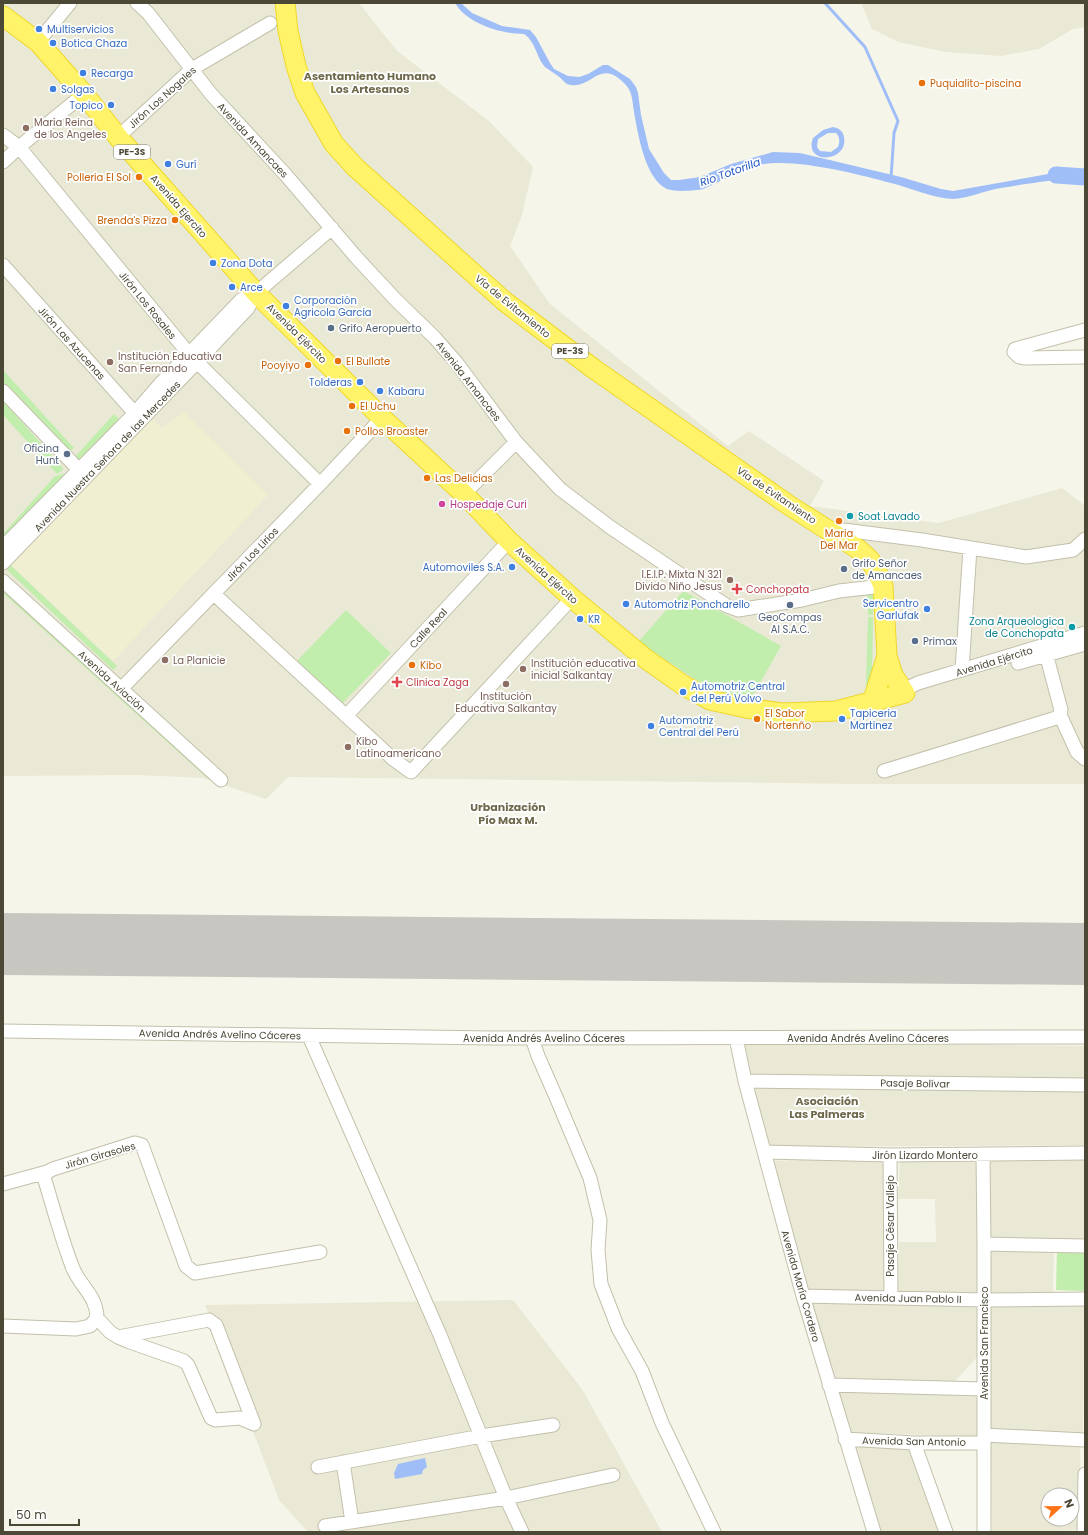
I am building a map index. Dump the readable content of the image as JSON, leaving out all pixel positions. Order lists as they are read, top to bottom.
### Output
{
  "streets": {
    "highway": [
      "PE-3S",
      "Avenida Ejercito",
      "Vía de Evitamiento",
      "Avenida Ejército"
    ],
    "street": [
      "Jirón Los Nogales",
      "Avenida Amancaes",
      "Jirón Los Rosales",
      "Jirón Las Azucenas",
      "Avenida Nuestra Señora de las Mercedes",
      "Jirón Los Lirios",
      "Calle Real",
      "Avenida Aviación",
      "Avenida Andrés Avelino Cáceres",
      "Pasaje Bolívar",
      "Jirón Girasoles",
      "Jirón Lizardo Montero",
      "Pasaje César Vallejo",
      "Avenida María Cordero",
      "Avenida Juan Pablo II",
      "Avenida San Francisco",
      "Avenida San Antonio"
    ]
  },
  "crossings": [
    ["Jirón Los Nogales", "Avenida Amancaes"],
    ["Jirón Los Nogales", "Avenida Ejercito"],
    ["Avenida Amancaes", "Vía de Evitamiento"],
    ["Avenida Amancaes", "Avenida Nuestra Señora de las Mercedes"],
    ["Avenida Ejercito", "Avenida Ejército"],
    ["Avenida Ejercito", "Avenida Nuestra Señora de las Mercedes"],
    ["Jirón Los Rosales", "Avenida Nuestra Señora de las Mercedes"],
    ["Jirón Los Rosales", "Jirón Los Lirios"],
    ["Vía de Evitamiento", "Avenida Ejército"],
    ["Avenida Ejército", "Avenida Nuestra Señora de las Mercedes"],
    ["Avenida Ejército", "Jirón Los Lirios"],
    ["Avenida Ejército", "Calle Real"],
    ["Jirón Las Azucenas", "Avenida Nuestra Señora de las Mercedes"],
    ["Jirón Los Lirios", "Avenida Aviación"],
    ["Avenida Andrés Avelino Cáceres", "Avenida María Cordero"],
    ["Pasaje Bolívar", "Avenida María Cordero"],
    ["Jirón Lizardo Montero", "Pasaje César Vallejo"],
    ["Jirón Lizardo Montero", "Avenida María Cordero"],
    ["Jirón Lizardo Montero", "Avenida San Francisco"],
    ["Pasaje César Vallejo", "Avenida Juan Pablo II"],
    ["Avenida María Cordero", "Avenida Juan Pablo II"],
    ["Avenida María Cordero", "Avenida San Antonio"],
    ["Avenida Juan Pablo II", "Avenida San Francisco"],
    ["Avenida San Francisco", "Avenida San Antonio"]
  ],
  "districts": ["Asentamiento Humano Los Artesanos", "Urbanización Pío Max M.", "Asociación Las Palmeras"],
  "water": ["Rio Totorilla"],
  "places": {
    "other": [
      "Multiservicios",
      "Botica Chaza",
      "Recarga",
      "Puquialito-piscina",
      "Solgas",
      "Topico",
      "María Reina de los Angeles",
      "Gurí",
      "Polleria El Sol",
      "Brenda's Pizza",
      "Zona Dota",
      "Arce",
      "Corporación Agricola Garcia",
      "Grifo Aeropuerto",
      "El Bullate",
      "Institución Educativa San Fernando",
      "Pooyiyo",
      "Tolderas",
      "Kabaru",
      "El Uchu",
      "Pollos Broaster",
      "Oficina Hunt",
      "Las Delicias",
      "Hospedaje Curi",
      "Soat Lavado",
      "Maria Del Mar",
      "Automoviles S.A.",
      "Grifo Señor de Amancaes",
      "I.E.I.P. Mixta N 321 Divido Niño Jesus",
      "Automotriz Poncharello",
      "GeoCompas AI S.A.C.",
      "Servicentro Garlufak",
      "KR",
      "Zona Arqueologica de Conchopata",
      "Primax",
      "La Planicie",
      "Kibo",
      "Institución educativa inicial Salkantay",
      "Institución Educativa Salkantay",
      "Automotriz Central del Perú Volvo",
      "El Sabor Nortenño",
      "Tapiceria Martinez",
      "Automotriz Central del Perú",
      "Kibo Latinoamericano"
    ],
    "health": ["Conchopata", "Clinica Zaga"]
  },
  "scale_bar": "50 m",
  "north": "right"
}
